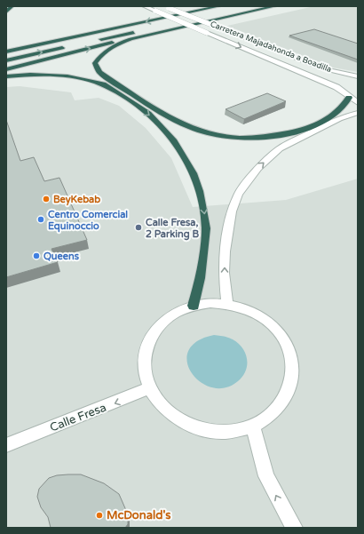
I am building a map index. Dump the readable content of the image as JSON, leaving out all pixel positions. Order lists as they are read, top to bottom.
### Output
{
  "streets": {
    "street": ["Carretera Majadahonda a Boadilla", "Calle Fresa"]
  },
  "one_way": ["Calle Fresa"],
  "places": [
    "BeyKebab",
    "Centro Comercial Equinoccio",
    "Calle Fresa, 2 Parking B",
    "Queens",
    "McDonald's"
  ]
}
